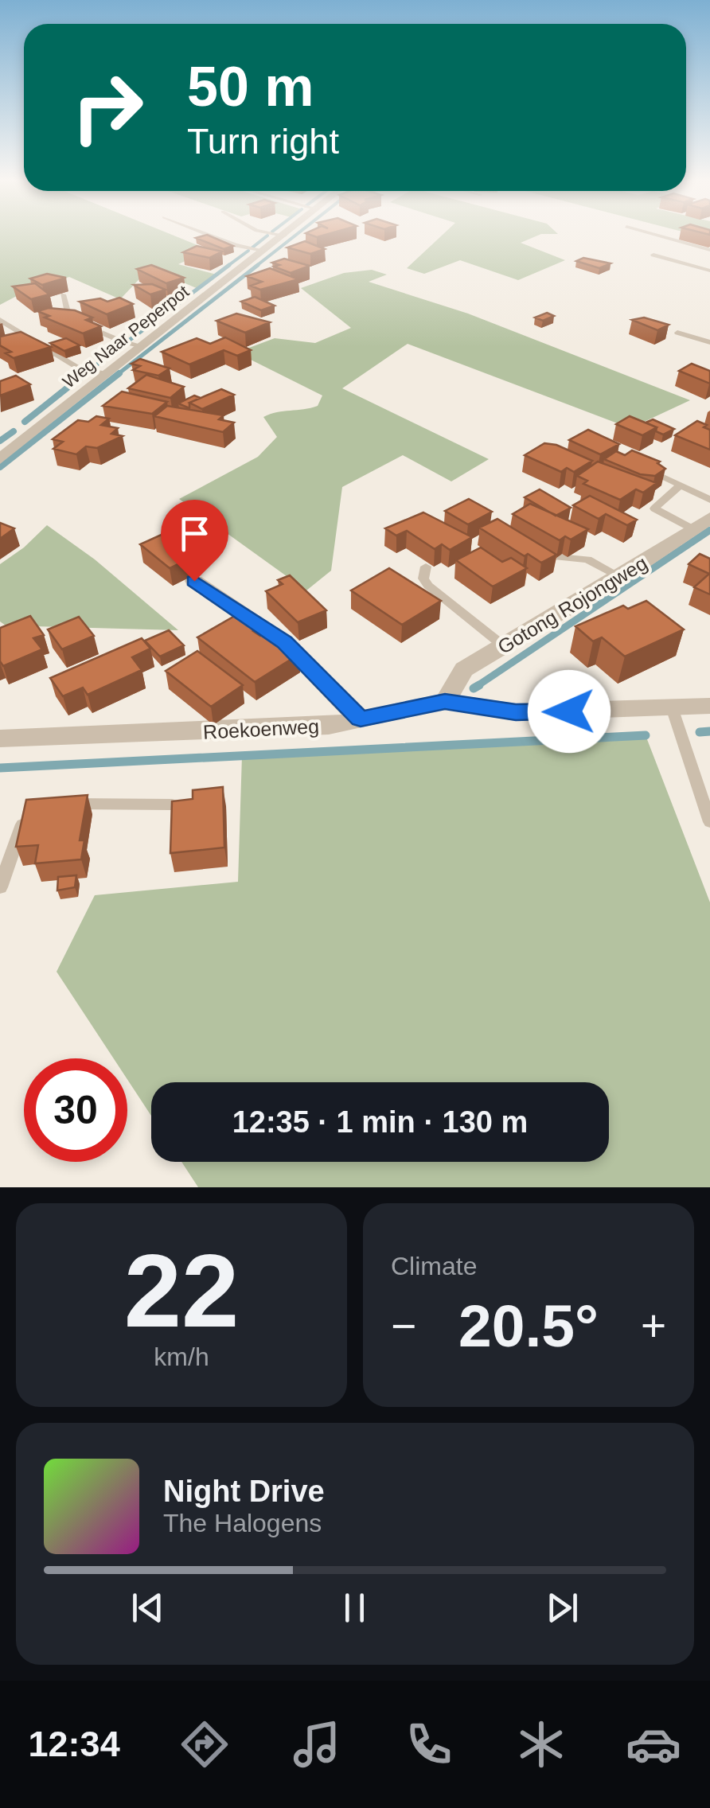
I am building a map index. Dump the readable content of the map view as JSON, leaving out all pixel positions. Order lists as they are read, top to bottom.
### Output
{
  "streets": {
    "street": ["Weg Naar Peperpot", "Gotong Rojongweg", "Roekoenweg"]
  },
  "crossings": [
    ["Gotong Rojongweg", "Roekoenweg"]
  ],
  "page": {
    "turn": ["50 m", "Turn right"],
    "limit": "30",
    "trip": "12:35 · 1 min · 130 m",
    "tile": [
      ["22", "km/h"],
      "Climate"
    ],
    "heat": ["−", "20.5°", "+"],
    "song": ["Night Drive", "The Halogens"],
    "tabs": "12:34"
  }
}
